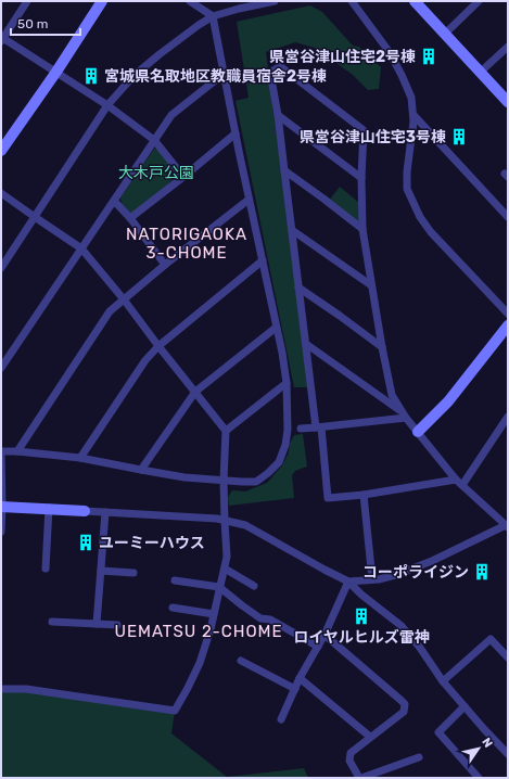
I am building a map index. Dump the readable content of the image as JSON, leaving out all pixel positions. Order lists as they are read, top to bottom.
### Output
{
  "districts": ["NATORIGAOKA 3-CHOME", "UEMATSU 2-CHOME"],
  "parks": ["大木戸公園"],
  "places": {
    "building": [
      "県営谷津山住宅2号棟",
      "宮城県名取地区教職員宿舎2号棟",
      "県営谷津山住宅3号棟",
      "ユーミーハウス",
      "コーポライジン",
      "ロイヤルヒルズ雷神"
    ]
  },
  "scale_bar": "50 m",
  "north": "top right"
}
